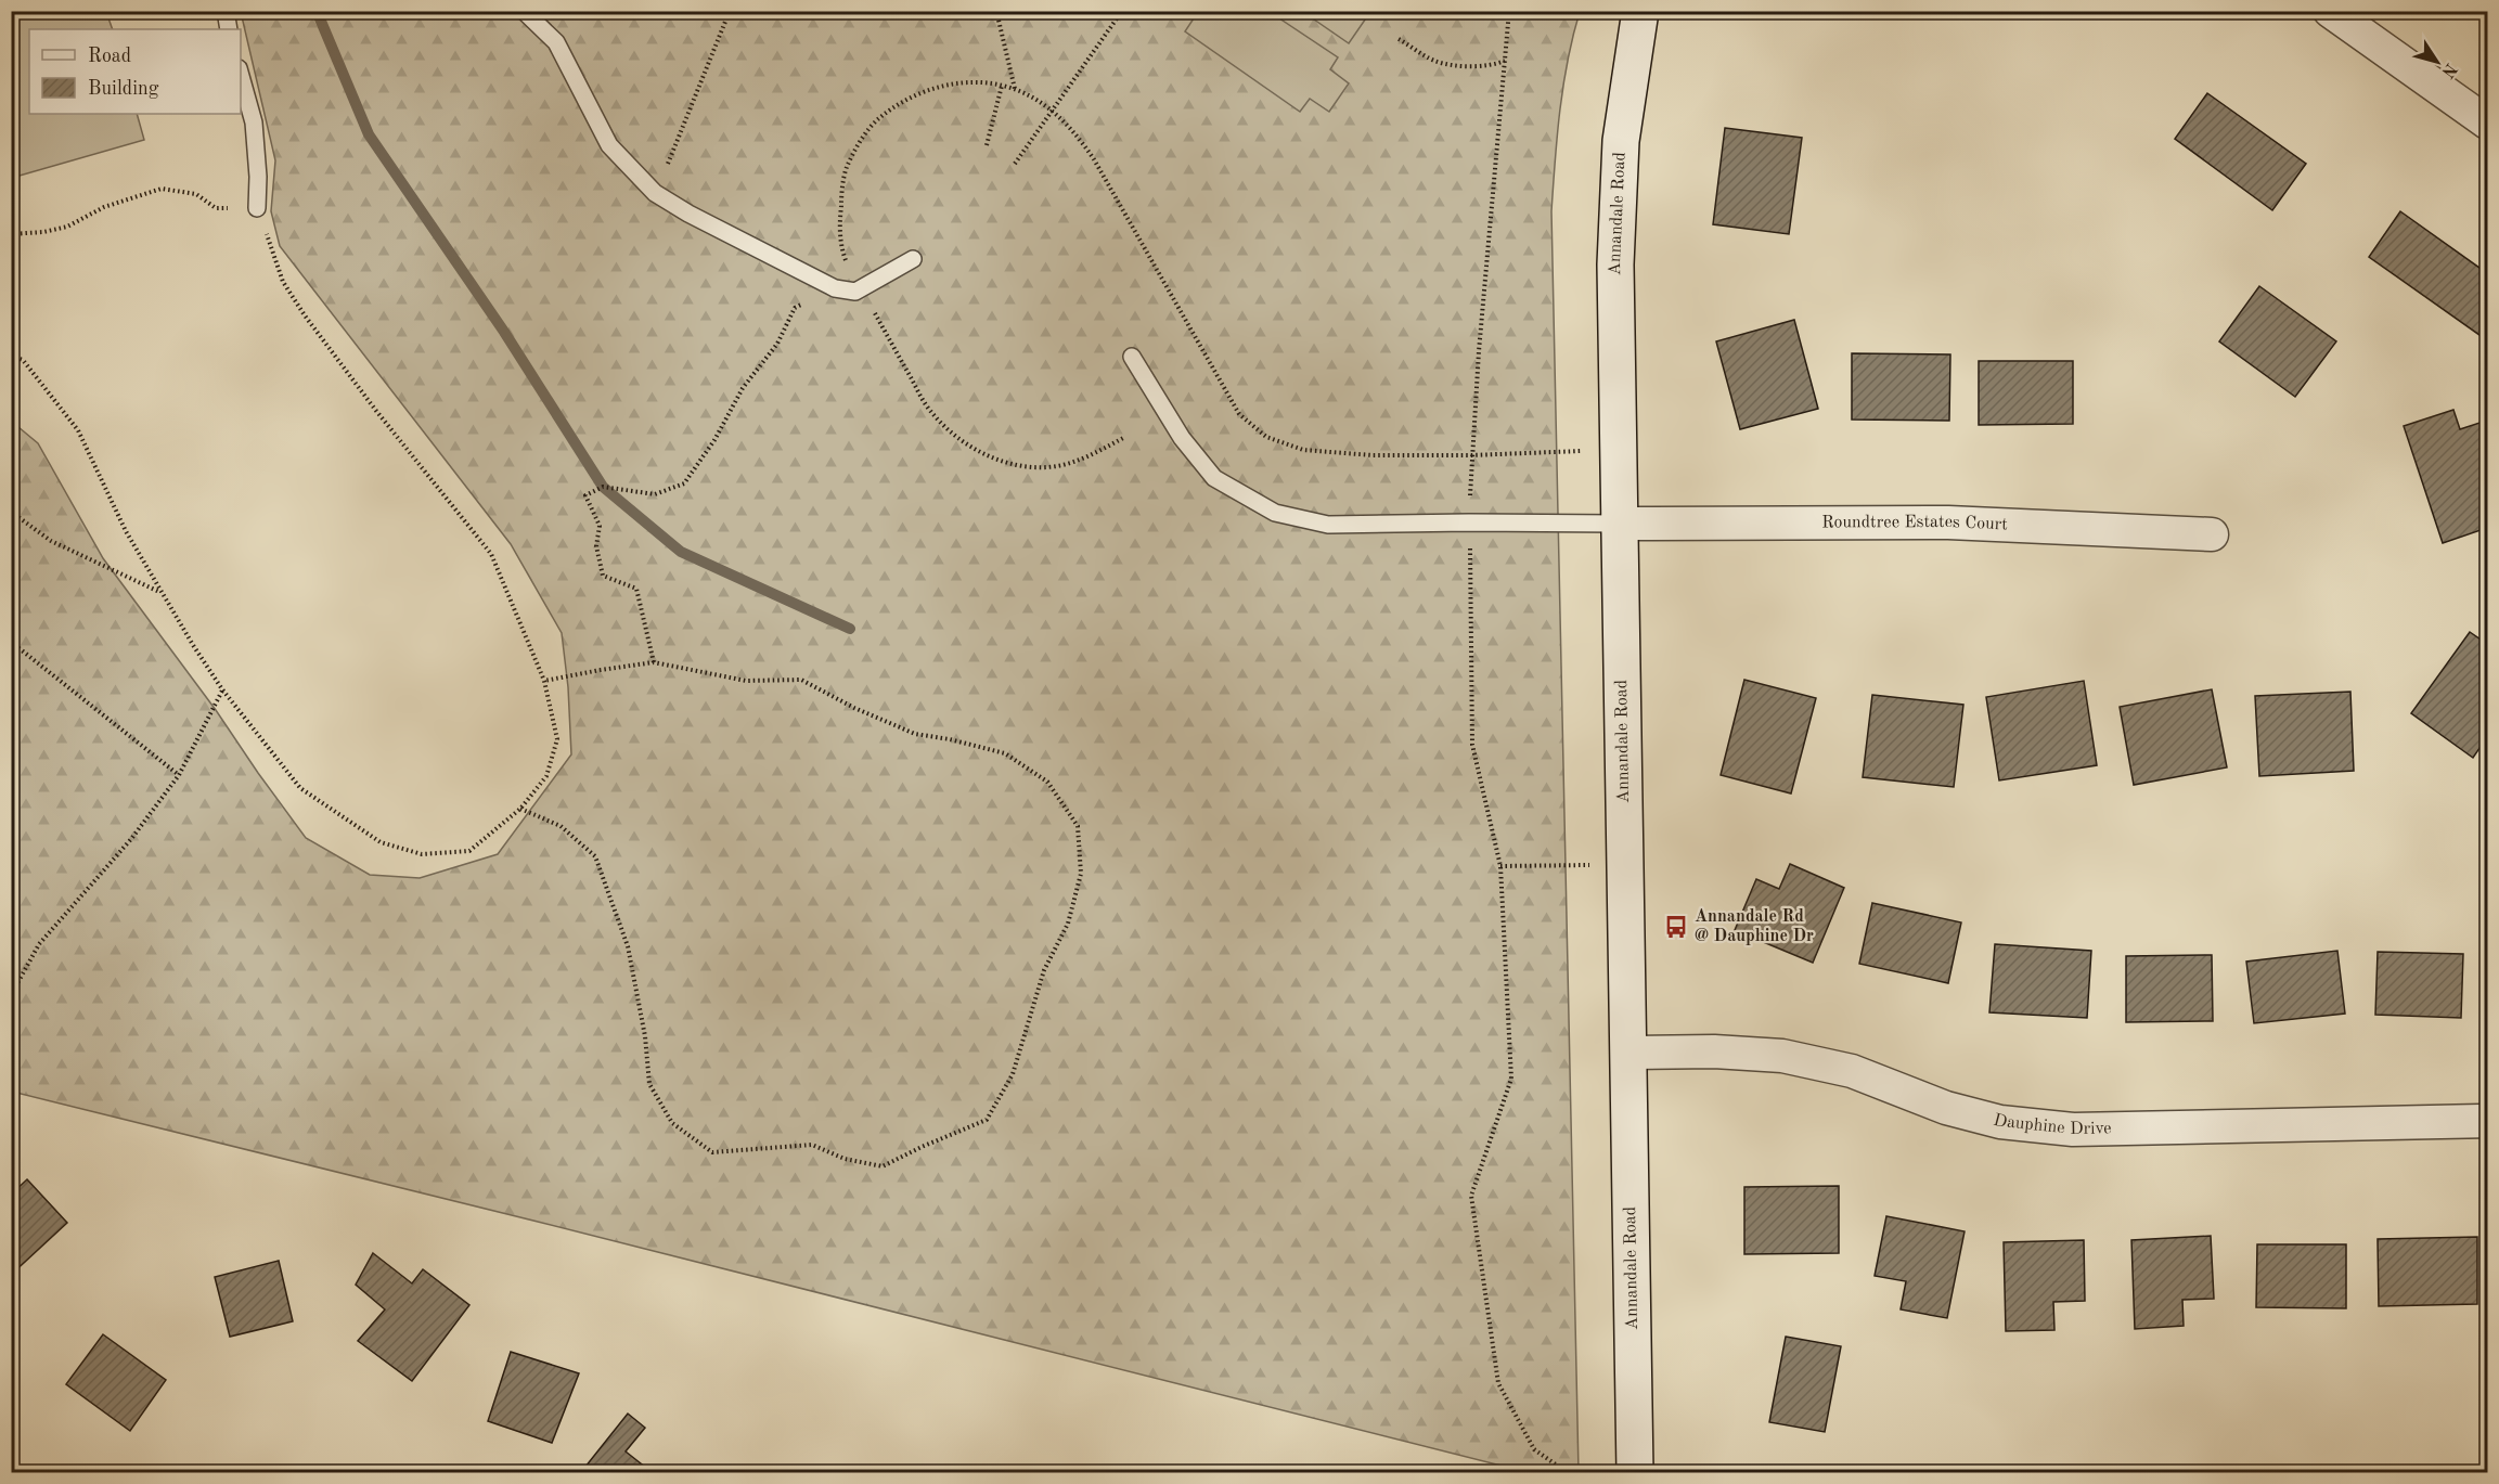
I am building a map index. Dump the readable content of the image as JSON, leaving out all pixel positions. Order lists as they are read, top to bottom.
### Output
{
  "streets": {
    "main road": ["Annandale Road"],
    "street": ["Roundtree Estates Court", "Dauphine Drive"]
  },
  "crossings": [
    ["Annandale Road", "Roundtree Estates Court"],
    ["Annandale Road", "Dauphine Drive"]
  ],
  "places": {
    "bus stop": ["Annandale Rd @ Dauphine Dr"]
  },
  "legend": ["Road", "Building"],
  "north": "bottom right"
}
